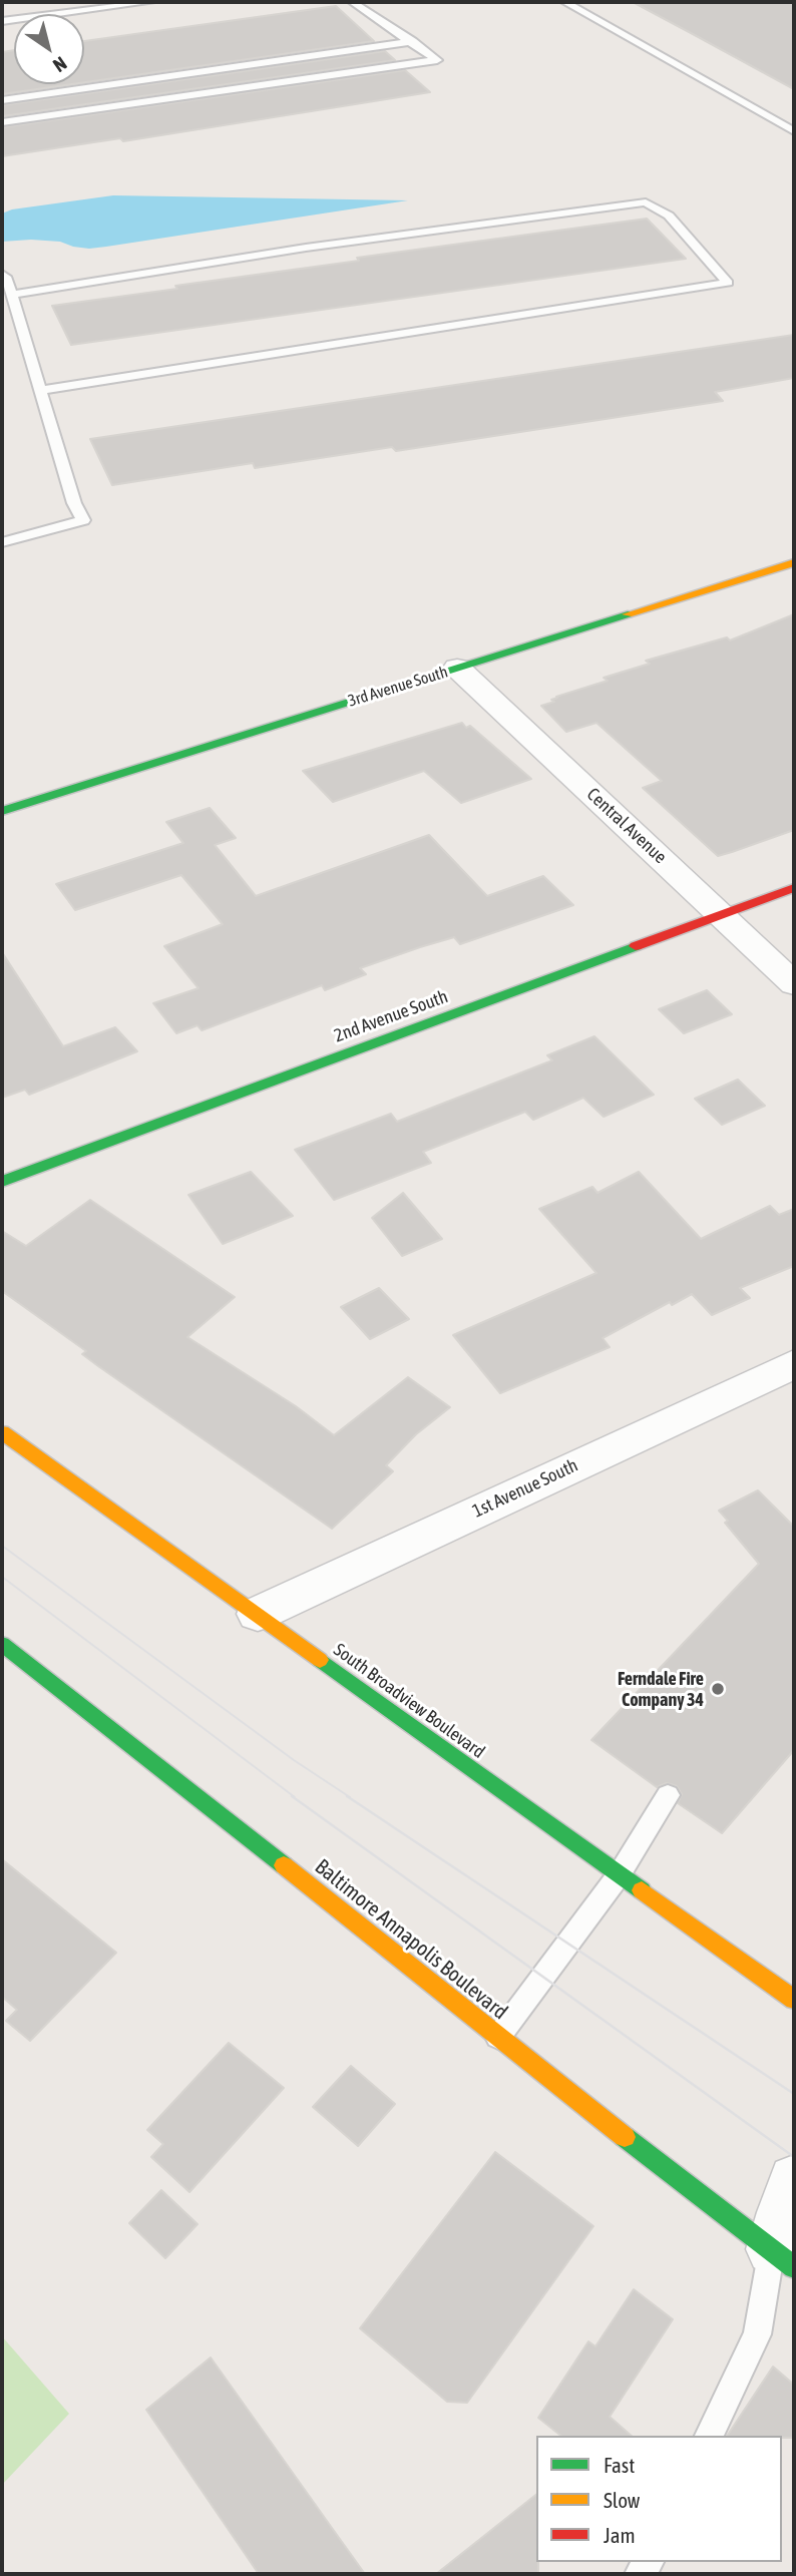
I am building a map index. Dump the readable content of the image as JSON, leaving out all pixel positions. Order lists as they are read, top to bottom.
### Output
{
  "streets": {
    "street": [
      "3rd Avenue South",
      "Central Avenue",
      "2nd Avenue South",
      "1st Avenue South",
      "South Broadview Boulevard",
      "Baltimore Annapolis Boulevard"
    ]
  },
  "crossings": [
    ["3rd Avenue South", "Central Avenue"],
    ["Central Avenue", "2nd Avenue South"],
    ["1st Avenue South", "South Broadview Boulevard"]
  ],
  "places": ["Ferndale Fire Company 34"],
  "legend": ["Fast", "Slow", "Jam"],
  "north": "bottom right"
}
